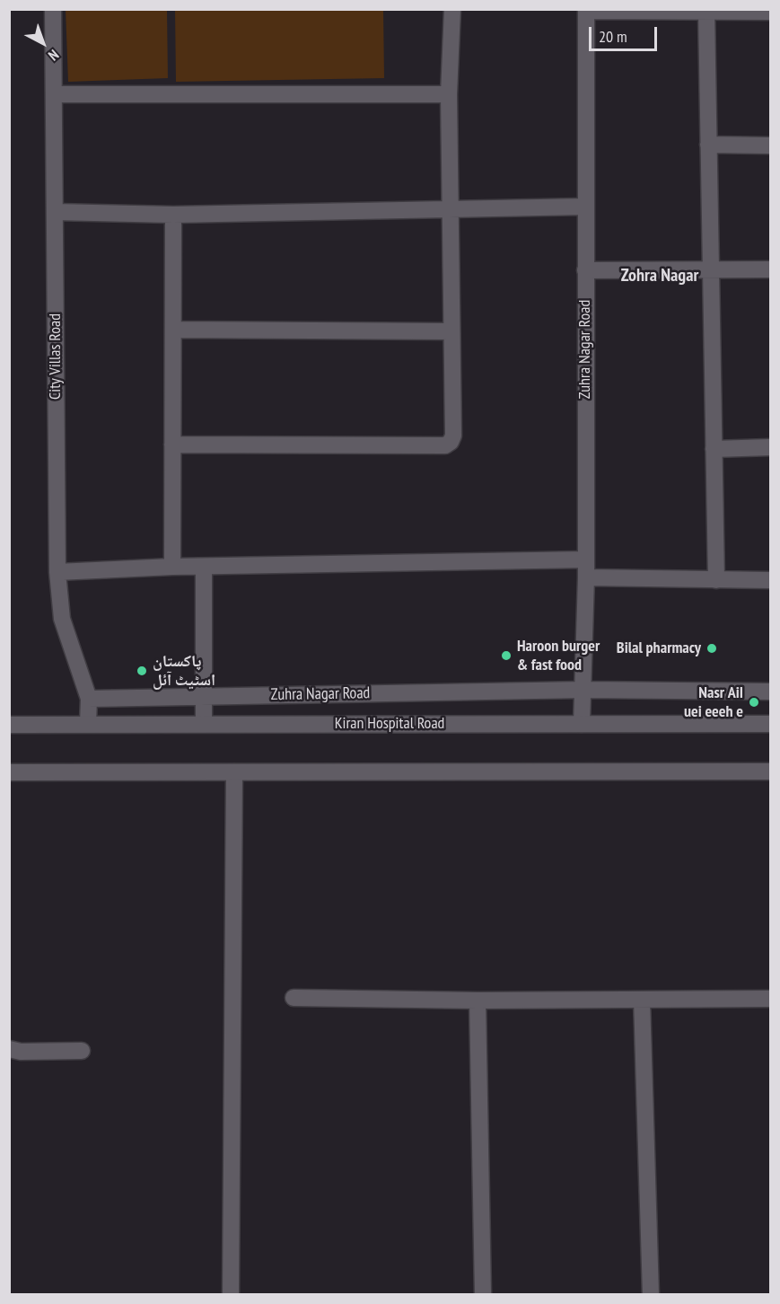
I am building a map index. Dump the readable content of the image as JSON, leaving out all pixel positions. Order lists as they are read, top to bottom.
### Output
{
  "streets": {
    "street": ["Zuhra Nagar Road", "City Villas Road", "Kiran Hospital Road"]
  },
  "crossings": [
    ["Zuhra Nagar Road", "City Villas Road"]
  ],
  "districts": ["Zohra Nagar"],
  "places": [
    "Bilal pharmacy",
    "Haroon burger & fast food",
    "پاکستان اسٹیٹ آئل",
    "Nasr AiI uei eeeh e"
  ],
  "scale_bar": "20 m",
  "north": "bottom right"
}
